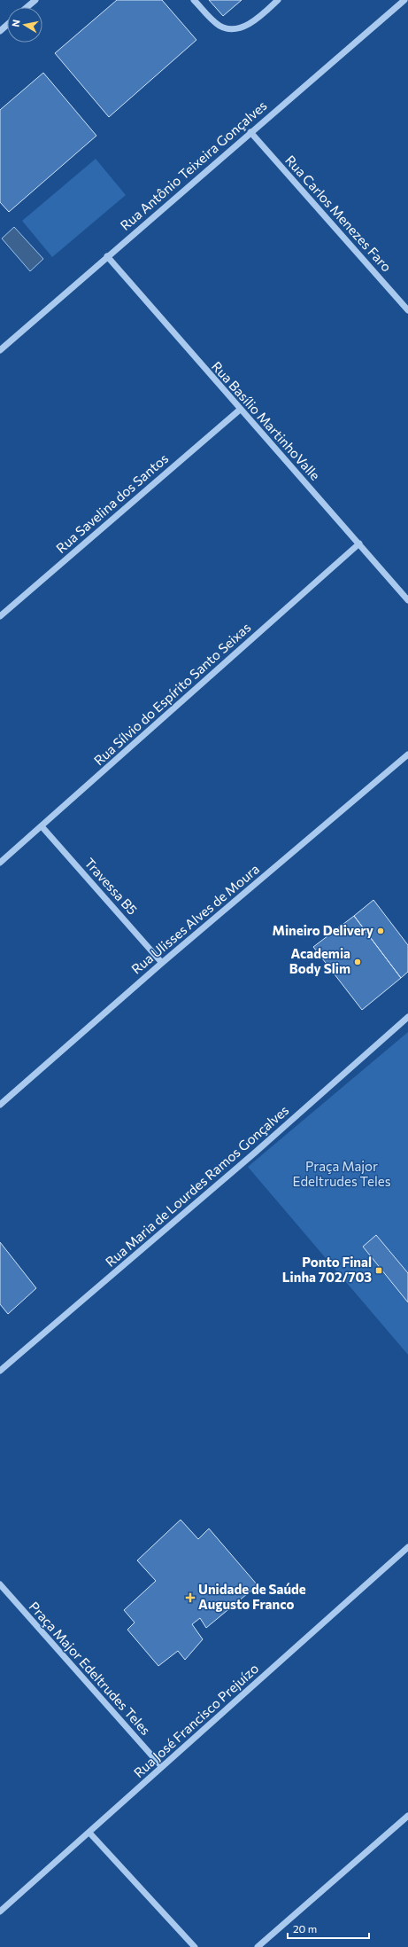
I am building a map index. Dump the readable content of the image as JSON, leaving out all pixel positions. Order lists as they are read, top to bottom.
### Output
{
  "streets": {
    "street": [
      "Rua Antônio Teixeira Gonçalves",
      "Rua Carlos Menezes Faro",
      "Rua Basílio MartinhoValle",
      "Rua Savelina dos Santos",
      "Rua Sílvio do Espírito Santo Seixas",
      "Travessa B5",
      "Rua Ulisses Alves de Moura",
      "Rua Maria de Lourdes Ramos Gonçalves",
      "Praça Major Edeltrudes Teles",
      "Rua José Francisco Prejuízo"
    ]
  },
  "crossings": [
    ["Rua Antônio Teixeira Gonçalves", "Rua Carlos Menezes Faro"],
    ["Rua Antônio Teixeira Gonçalves", "Rua Basílio MartinhoValle"],
    ["Rua Basílio MartinhoValle", "Rua Savelina dos Santos"],
    ["Rua Basílio MartinhoValle", "Rua Sílvio do Espírito Santo Seixas"],
    ["Rua Sílvio do Espírito Santo Seixas", "Travessa B5"],
    ["Travessa B5", "Rua Ulisses Alves de Moura"],
    ["Praça Major Edeltrudes Teles", "Rua José Francisco Prejuízo"]
  ],
  "parks": ["Praça Major Edeltrudes Teles"],
  "places": {
    "other": ["Mineiro Delivery", "Academia Body Slim"],
    "transit": ["Ponto Final Linha 702/703"],
    "health": ["Unidade de Saúde Augusto Franco"]
  },
  "scale_bar": "20 m",
  "north": "left"
}
